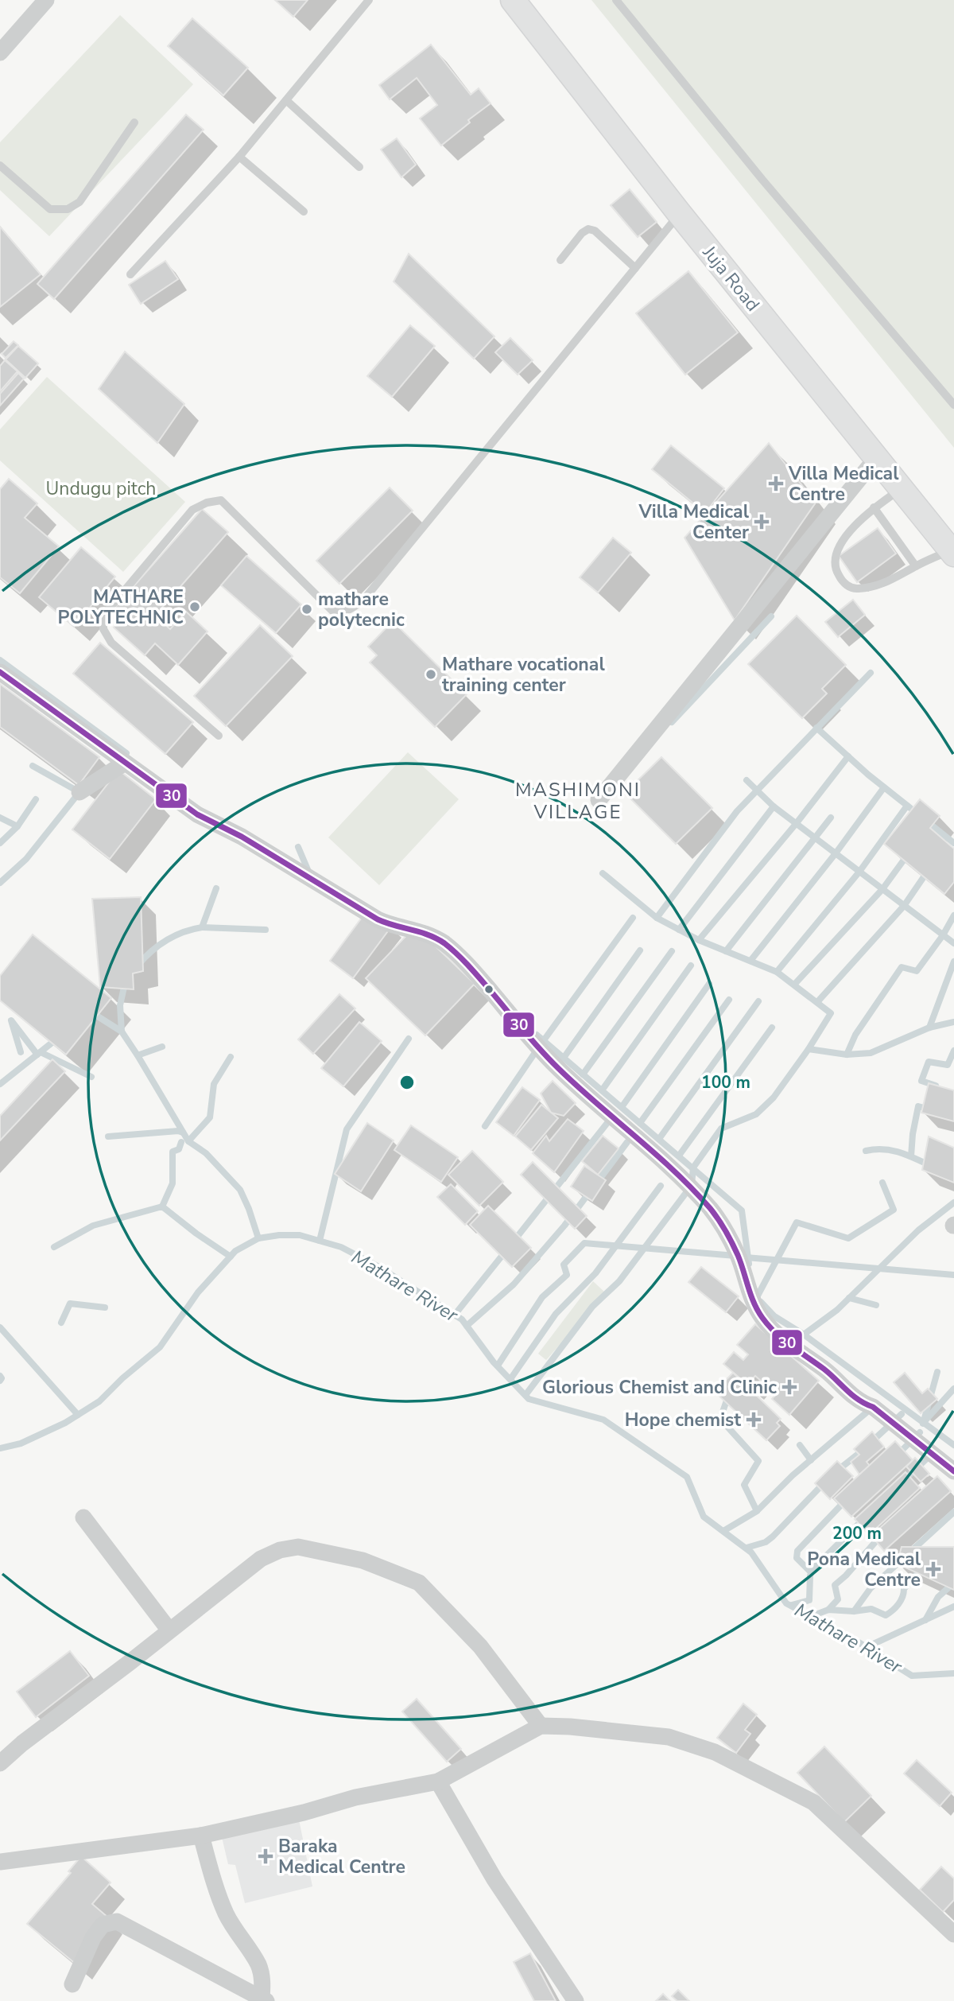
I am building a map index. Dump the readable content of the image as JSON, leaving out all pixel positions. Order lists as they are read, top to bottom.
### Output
{
  "streets": {
    "main road": ["Juja Road"]
  },
  "districts": ["MASHIMONI VILLAGE"],
  "water": ["Mathare River"],
  "parks": ["Undugu pitch"],
  "places": {
    "health": [
      "Villa Medical Centre",
      "Villa Medical Center",
      "Glorious Chemist and Clinic",
      "Hope chemist",
      "Pona Medical Centre",
      "Baraka Medical Centre"
    ],
    "other": ["MATHARE POLYTECHNIC", "mathare polytecnic", "Mathare vocational training center"]
  },
  "lines": ["transit line 30"],
  "rings": ["100 m", "200 m"]
}
